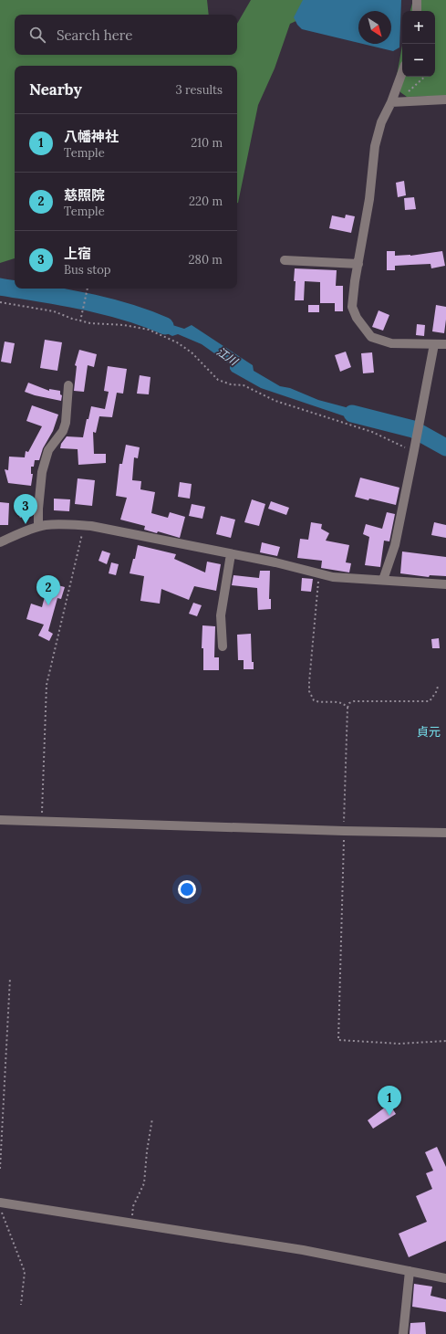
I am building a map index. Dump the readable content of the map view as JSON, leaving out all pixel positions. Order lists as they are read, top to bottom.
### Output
{
  "districts": ["貞元"],
  "water": ["江川"],
  "north": "bottom right",
  "page": {
    "map_buttons": ["+", "−"],
    "search": "Search here",
    "heading": ["Nearby", "3 results"],
    "list": [
      {
        "mark": "1",
        "name": "八幡神社",
        "note": "Temple",
        "value": "210 m"
      },
      {
        "mark": "2",
        "name": "慈照院",
        "note": "Temple",
        "value": "220 m"
      },
      {
        "mark": "3",
        "name": "上宿",
        "note": "Bus stop",
        "value": "280 m"
      }
    ],
    "pins": ["3", "2", "1"]
  }
}
